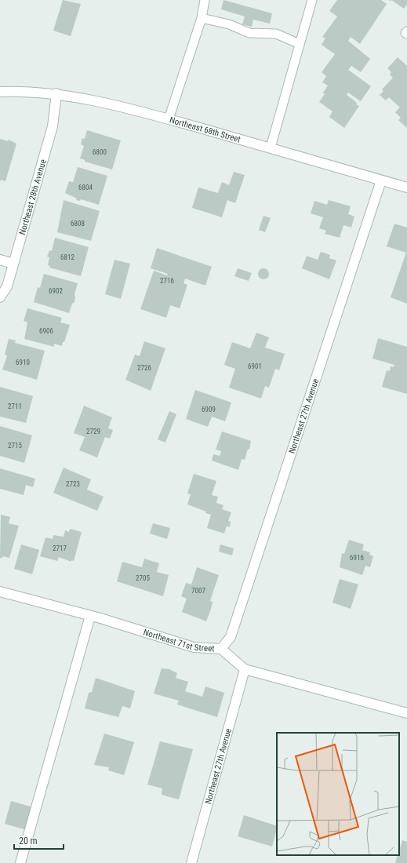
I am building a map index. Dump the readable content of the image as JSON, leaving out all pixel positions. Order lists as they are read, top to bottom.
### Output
{
  "streets": {
    "street": [
      "Northeast 68th Street",
      "Northeast 28th Avenue",
      "Northeast 27th Avenue",
      "Northeast 71st Street"
    ]
  },
  "crossings": [
    ["Northeast 68th Street", "Northeast 28th Avenue"],
    ["Northeast 68th Street", "Northeast 27th Avenue"],
    ["Northeast 27th Avenue", "Northeast 71st Street"]
  ],
  "house_numbers": [
    "6800",
    "6804",
    "6808",
    "6812",
    "2716",
    "6902",
    "6906",
    "6910",
    "6901",
    "2726",
    "2711",
    "6909",
    "2729",
    "2715",
    "2723",
    "2717",
    "6916",
    "2705",
    "7007"
  ],
  "scale_bar": "20 m"
}
